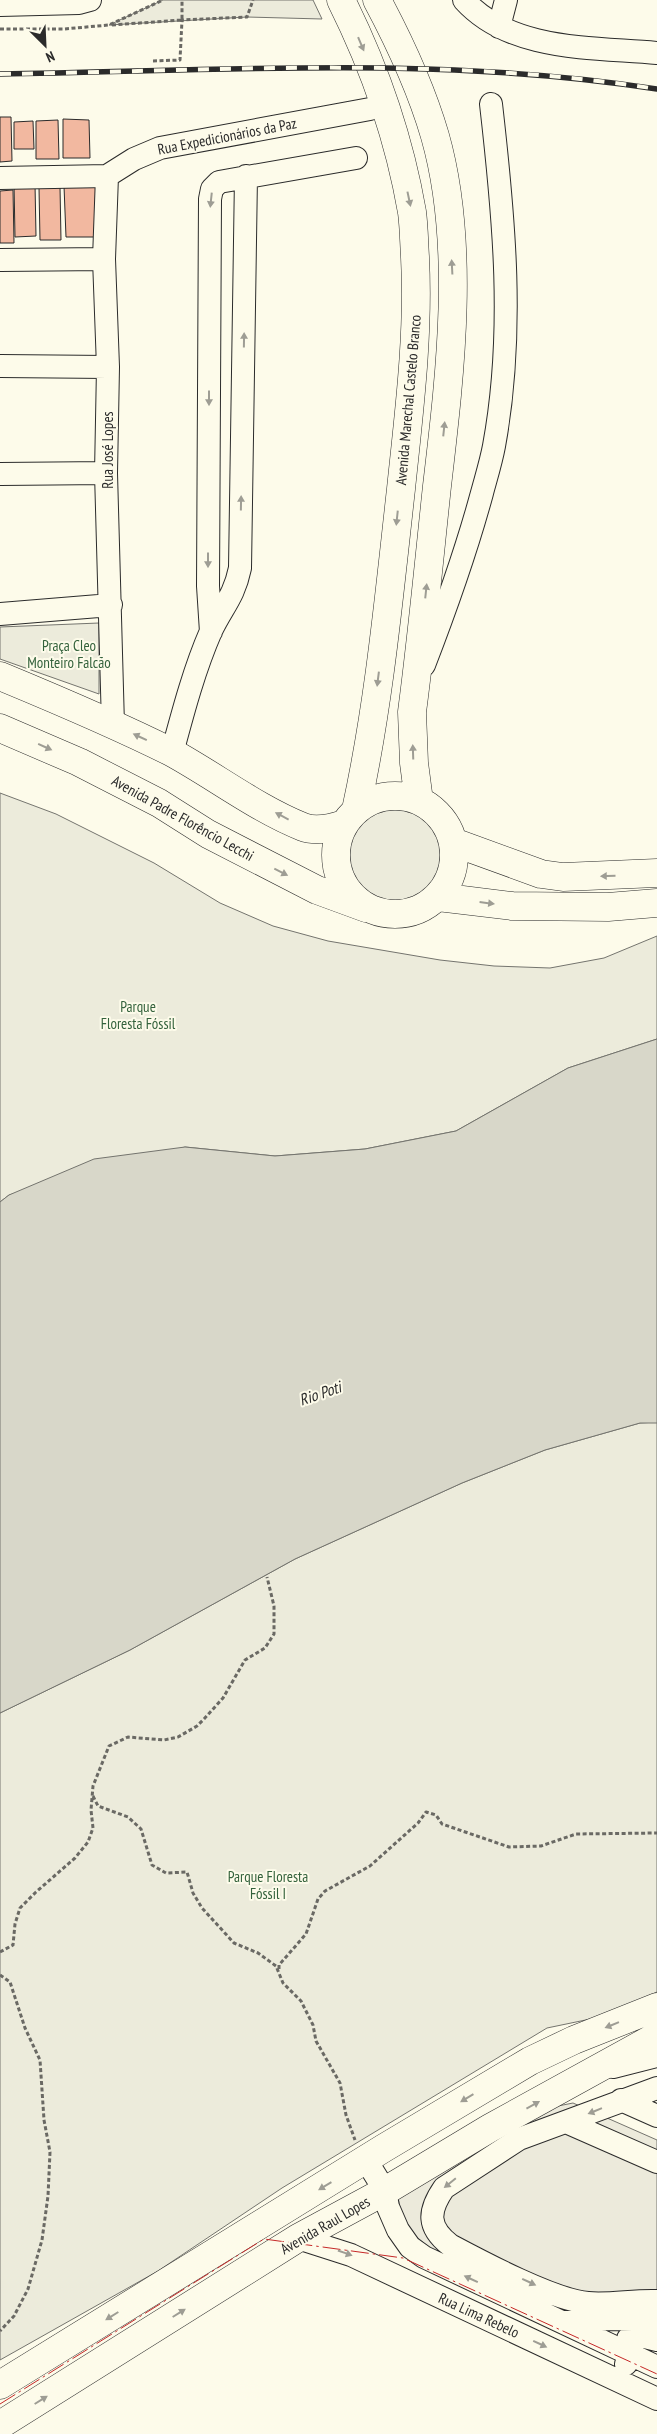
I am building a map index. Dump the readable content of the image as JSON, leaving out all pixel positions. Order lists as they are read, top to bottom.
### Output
{
  "streets": {
    "main road": ["Avenida Marechal Castelo Branco", "Avenida Padre Florêncio Lecchi", "Avenida Raul Lopes"],
    "street": ["Rua Expedicionários da Paz", "Rua José Lopes", "Rua Lima Rebelo"]
  },
  "crossings": [
    ["Rua Expedicionários da Paz", "Rua José Lopes"],
    ["Avenida Marechal Castelo Branco", "Avenida Padre Florêncio Lecchi"],
    ["Avenida Raul Lopes", "Rua Lima Rebelo"]
  ],
  "water": ["Rio Poti"],
  "parks": ["Praça Cleo Monteiro Falcão", "Parque Floresta Fóssil", "Parque Floresta Fóssil I"],
  "north": "bottom right"
}
